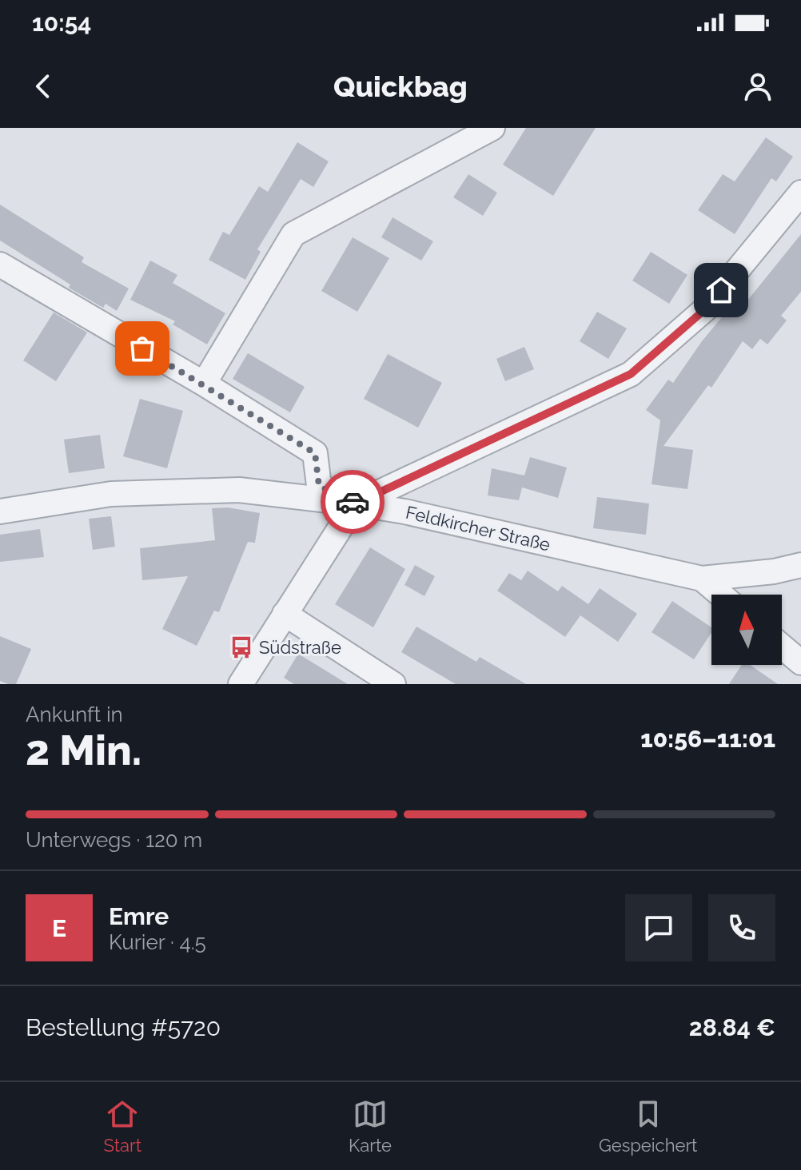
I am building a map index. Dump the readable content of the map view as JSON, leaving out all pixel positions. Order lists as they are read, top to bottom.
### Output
{
  "streets": {
    "street": ["Feldkircher Straße"]
  },
  "places": {
    "bus stop": ["Südstraße"]
  },
  "north": "top",
  "page": {
    "status": "10:54",
    "header": "Quickbag",
    "heading": ["2 Min.", "Ankunft in", "10:56–11:01"],
    "panel": [
      "Emre",
      "Kurier · 4.5",
      "Bestellung #5720",
      "28.84 €"
    ],
    "bar": "Unterwegs · 120 m",
    "round": "E",
    "tabs": ["Start", "Karte", "Gespeichert"]
  }
}
